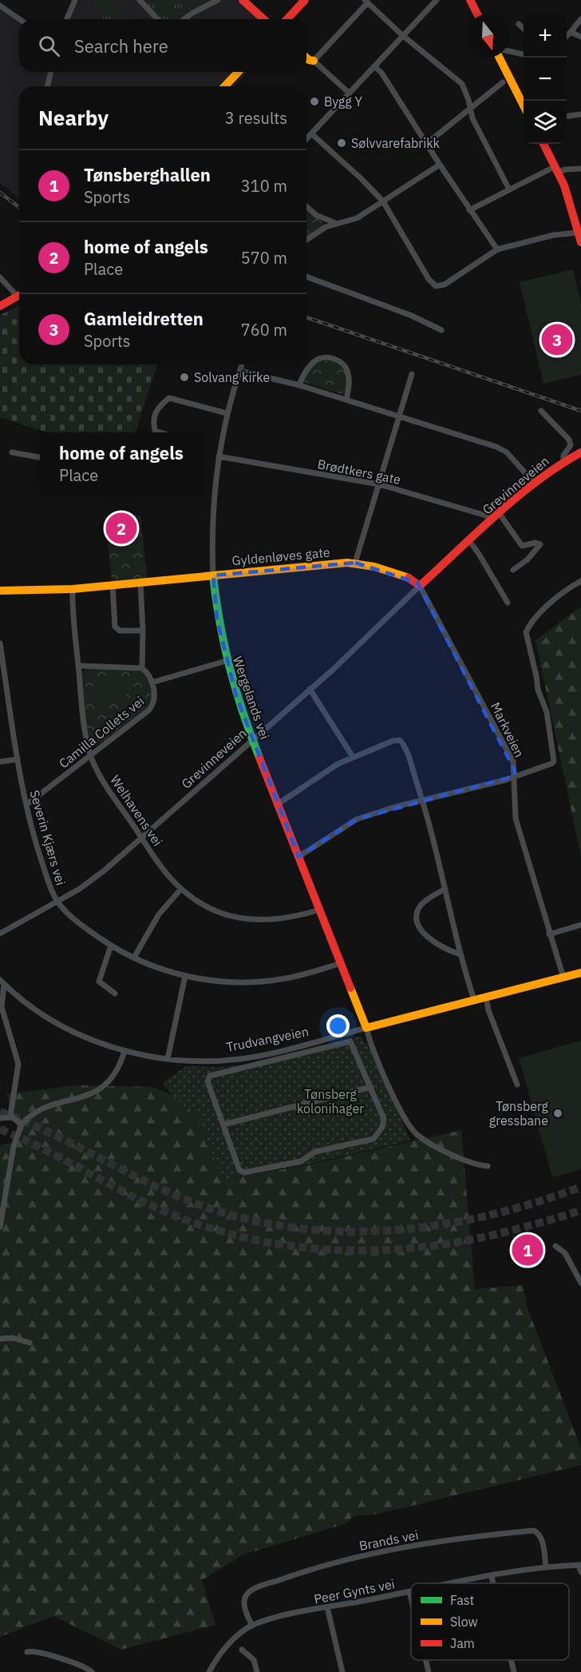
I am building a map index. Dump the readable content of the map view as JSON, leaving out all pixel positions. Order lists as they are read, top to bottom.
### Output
{
  "streets": {
    "main road": [
      "Grevinneveien",
      "Gyldenløves gate",
      "Wergelands vei",
      "Trudvangveien"
    ],
    "street": [
      "Brødtkers gate",
      "Markveien",
      "Camilla Collets vei",
      "Welhavens vei",
      "Severin Kjærs vei",
      "Brands vei",
      "Peer Gynts vei"
    ]
  },
  "crossings": [
    ["Brødtkers gate", "Grevinneveien"],
    ["Brødtkers gate", "Wergelands vei"],
    ["Grevinneveien", "Gyldenløves gate"],
    ["Grevinneveien", "Wergelands vei"],
    ["Grevinneveien", "Markveien"],
    ["Grevinneveien", "Welhavens vei"],
    ["Grevinneveien", "Severin Kjærs vei"],
    ["Gyldenløves gate", "Wergelands vei"],
    ["Gyldenløves gate", "Markveien"],
    ["Gyldenløves gate", "Welhavens vei"],
    ["Wergelands vei", "Welhavens vei"],
    ["Wergelands vei", "Severin Kjærs vei"],
    ["Wergelands vei", "Trudvangveien"],
    ["Markveien", "Trudvangveien"],
    ["Camilla Collets vei", "Welhavens vei"],
    ["Camilla Collets vei", "Severin Kjærs vei"],
    ["Brands vei", "Peer Gynts vei"]
  ],
  "parks": ["Tønsberg kolonihager"],
  "places": [
    "Bygg Y",
    "Sølvvarefabrikk",
    "Solvang kirke",
    "Tønsberg gressbane"
  ],
  "legend": ["Fast", "Slow", "Jam"],
  "north": "bottom",
  "page": {
    "map_buttons": ["+", "−"],
    "search": "Search here",
    "heading": ["Nearby", "3 results"],
    "list": [
      {
        "mark": "1",
        "name": "Tønsberghallen",
        "note": "Sports",
        "value": "310 m"
      },
      {
        "mark": "2",
        "name": "home of angels",
        "note": "Place",
        "value": "570 m"
      },
      {
        "mark": "3",
        "name": "Gamleidretten",
        "note": "Sports",
        "value": "760 m"
      }
    ],
    "pins": ["3", "2", "1"],
    "popup": ["home of angels", "Place"]
  }
}
